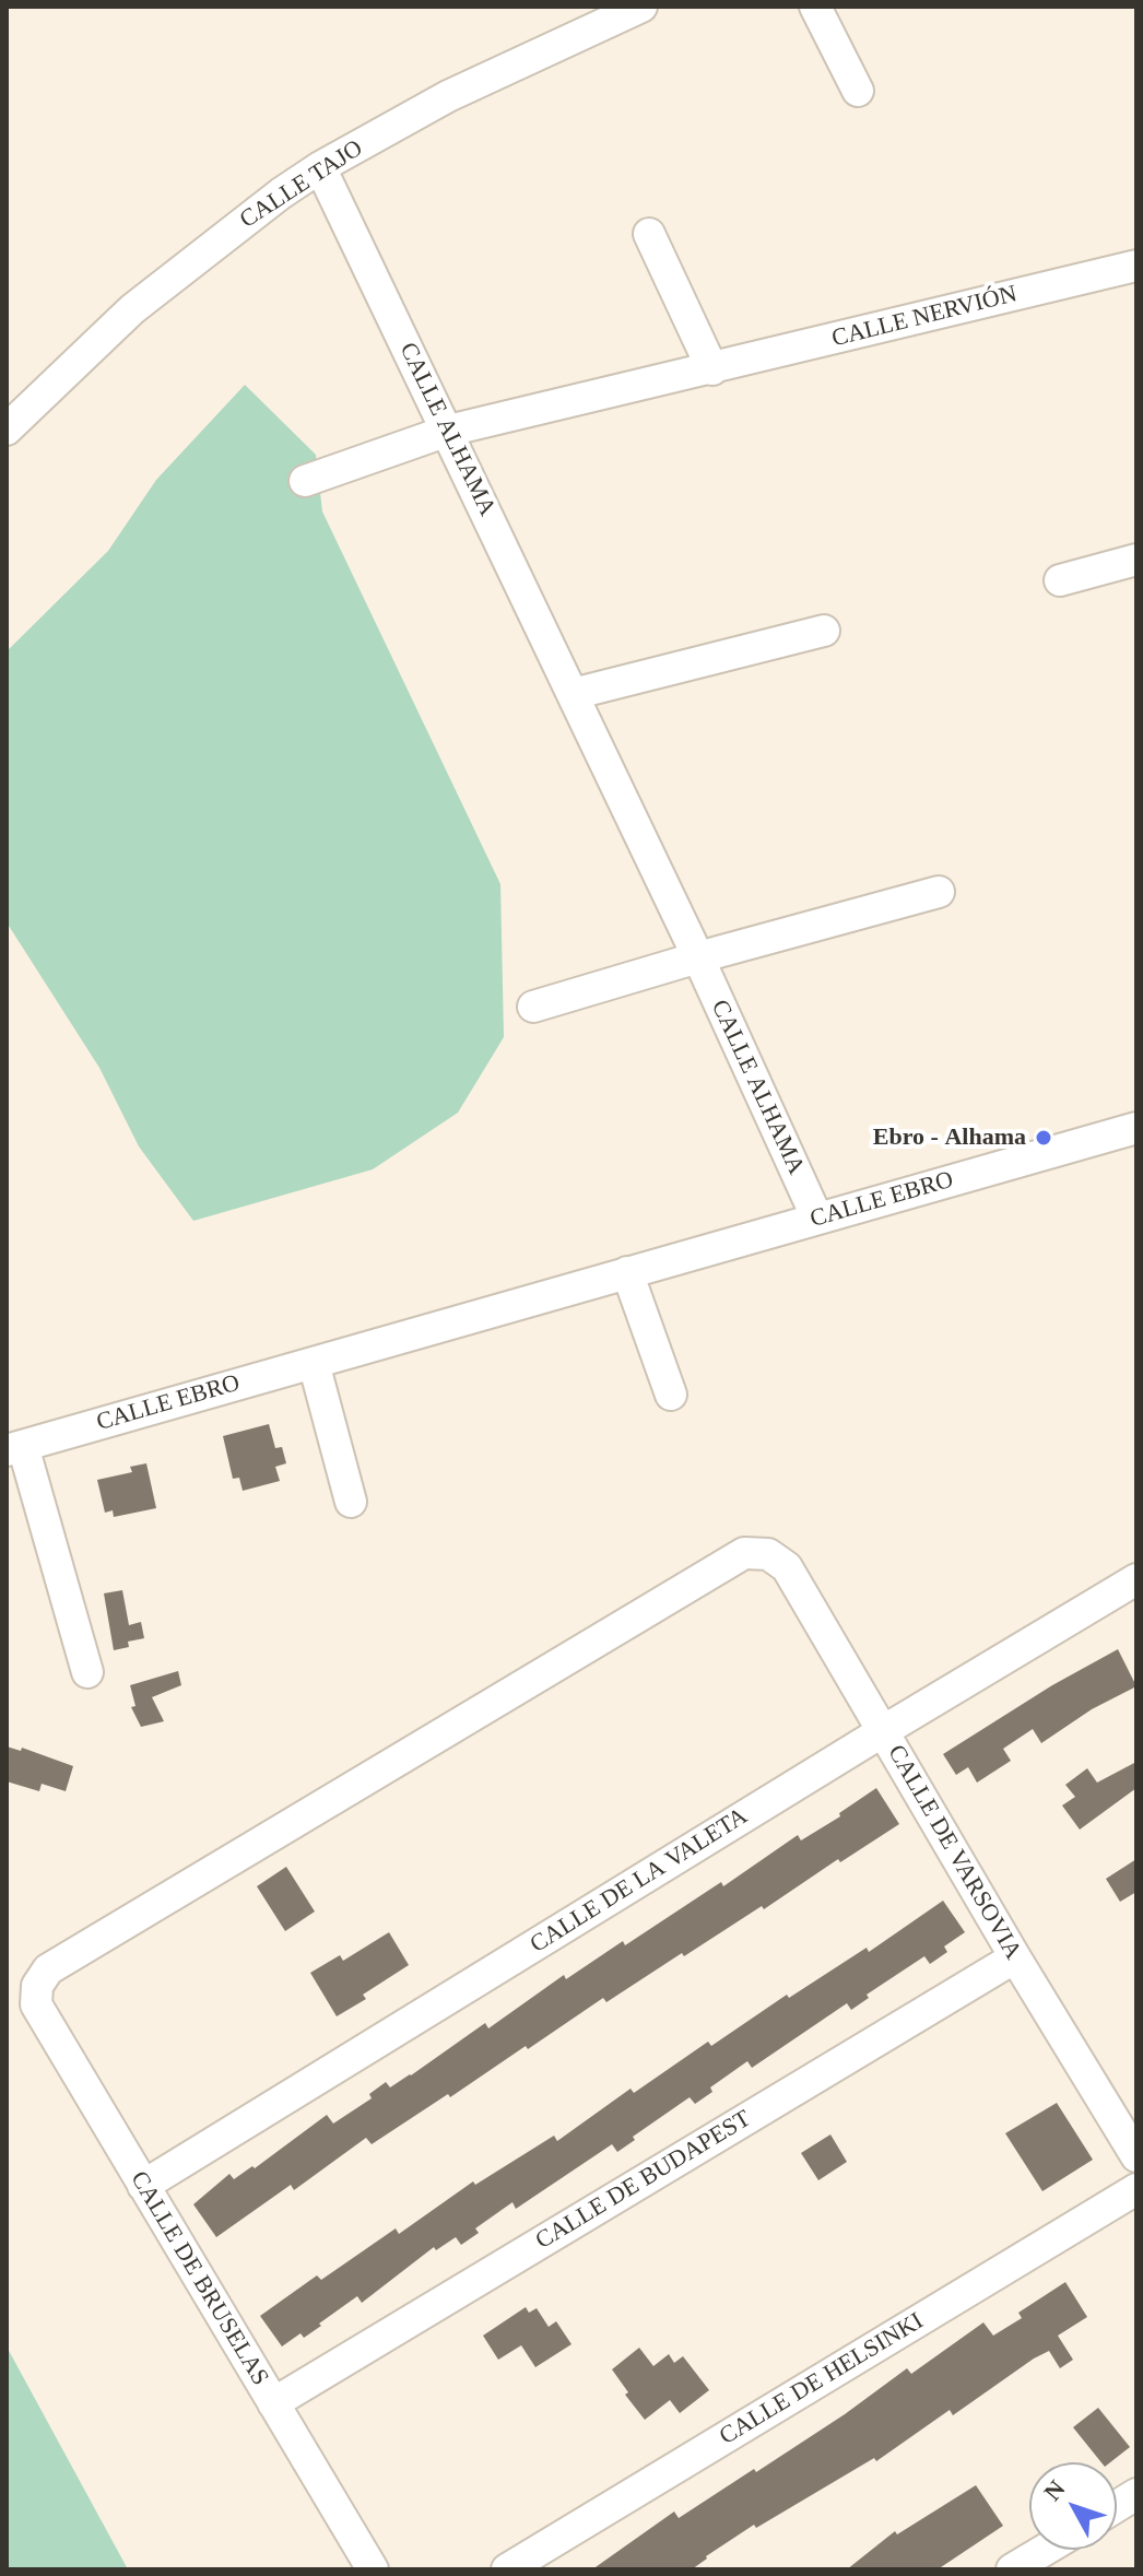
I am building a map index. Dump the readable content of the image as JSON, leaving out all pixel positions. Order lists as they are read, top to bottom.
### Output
{
  "streets": {
    "street": [
      "CALLE TAJO",
      "CALLE NERVIÓN",
      "CALLE ALHAMA",
      "CALLE EBRO",
      "CALLE DE VARSOVIA",
      "CALLE DE LA VALETA",
      "CALLE DE BUDAPEST",
      "CALLE DE BRUSELAS",
      "CALLE DE HELSINKI"
    ]
  },
  "crossings": [
    ["CALLE TAJO", "CALLE ALHAMA"],
    ["CALLE NERVIÓN", "CALLE ALHAMA"],
    ["CALLE ALHAMA", "CALLE EBRO"],
    ["CALLE DE VARSOVIA", "CALLE DE LA VALETA"],
    ["CALLE DE VARSOVIA", "CALLE DE BUDAPEST"],
    ["CALLE DE VARSOVIA", "CALLE DE BRUSELAS"],
    ["CALLE DE LA VALETA", "CALLE DE BRUSELAS"],
    ["CALLE DE BUDAPEST", "CALLE DE BRUSELAS"]
  ],
  "places": ["Ebro - Alhama"],
  "north": "top left"
}
